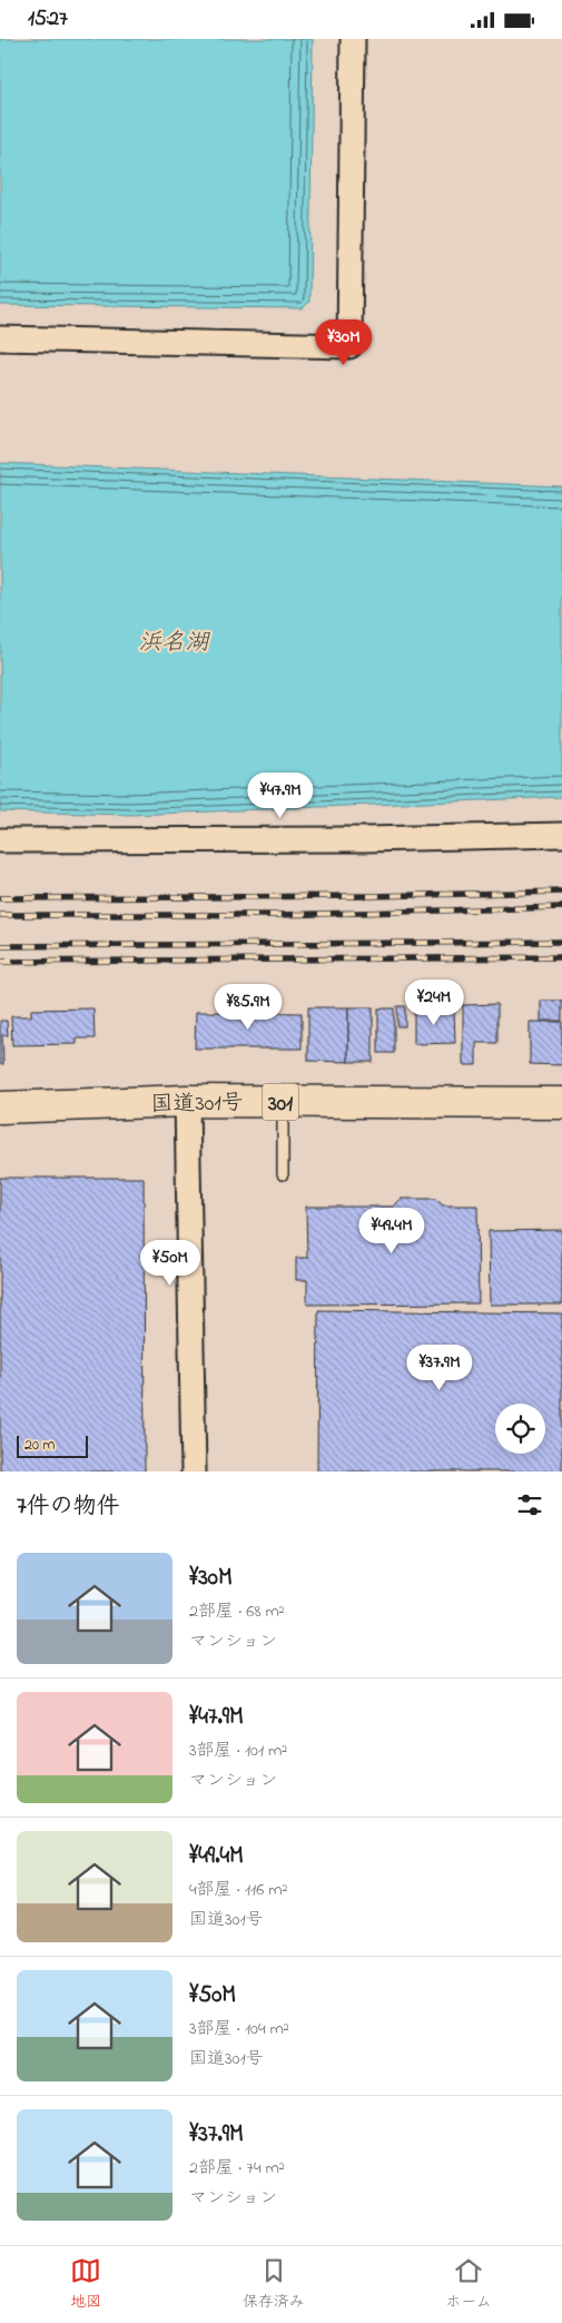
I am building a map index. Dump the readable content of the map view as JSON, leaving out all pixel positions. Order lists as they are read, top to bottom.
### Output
{
  "streets": {
    "highway": ["国道301号", "301"]
  },
  "water": ["浜名湖"],
  "scale_bar": "20 m",
  "page": {
    "status": "15:27",
    "price": [
      "¥30M",
      "¥47.9M",
      "¥24M",
      "¥85.9M",
      "¥49.4M",
      "¥50M",
      "¥37.9M"
    ],
    "scale": "20 m",
    "heading": "7件の物件",
    "list": [
      {
        "name": "¥30M",
        "note": "2部屋 · 68 m² · マンション"
      },
      {
        "name": "¥47.9M",
        "note": "3部屋 · 101 m² · マンション"
      },
      {
        "name": "¥49.4M",
        "note": "4部屋 · 116 m² · 国道301号"
      },
      {
        "name": "¥50M",
        "note": "3部屋 · 104 m² · 国道301号"
      },
      {
        "name": "¥37.9M",
        "note": "2部屋 · 74 m² · マンション"
      }
    ],
    "tabs": ["地図", "保存済み", "ホーム"]
  }
}
